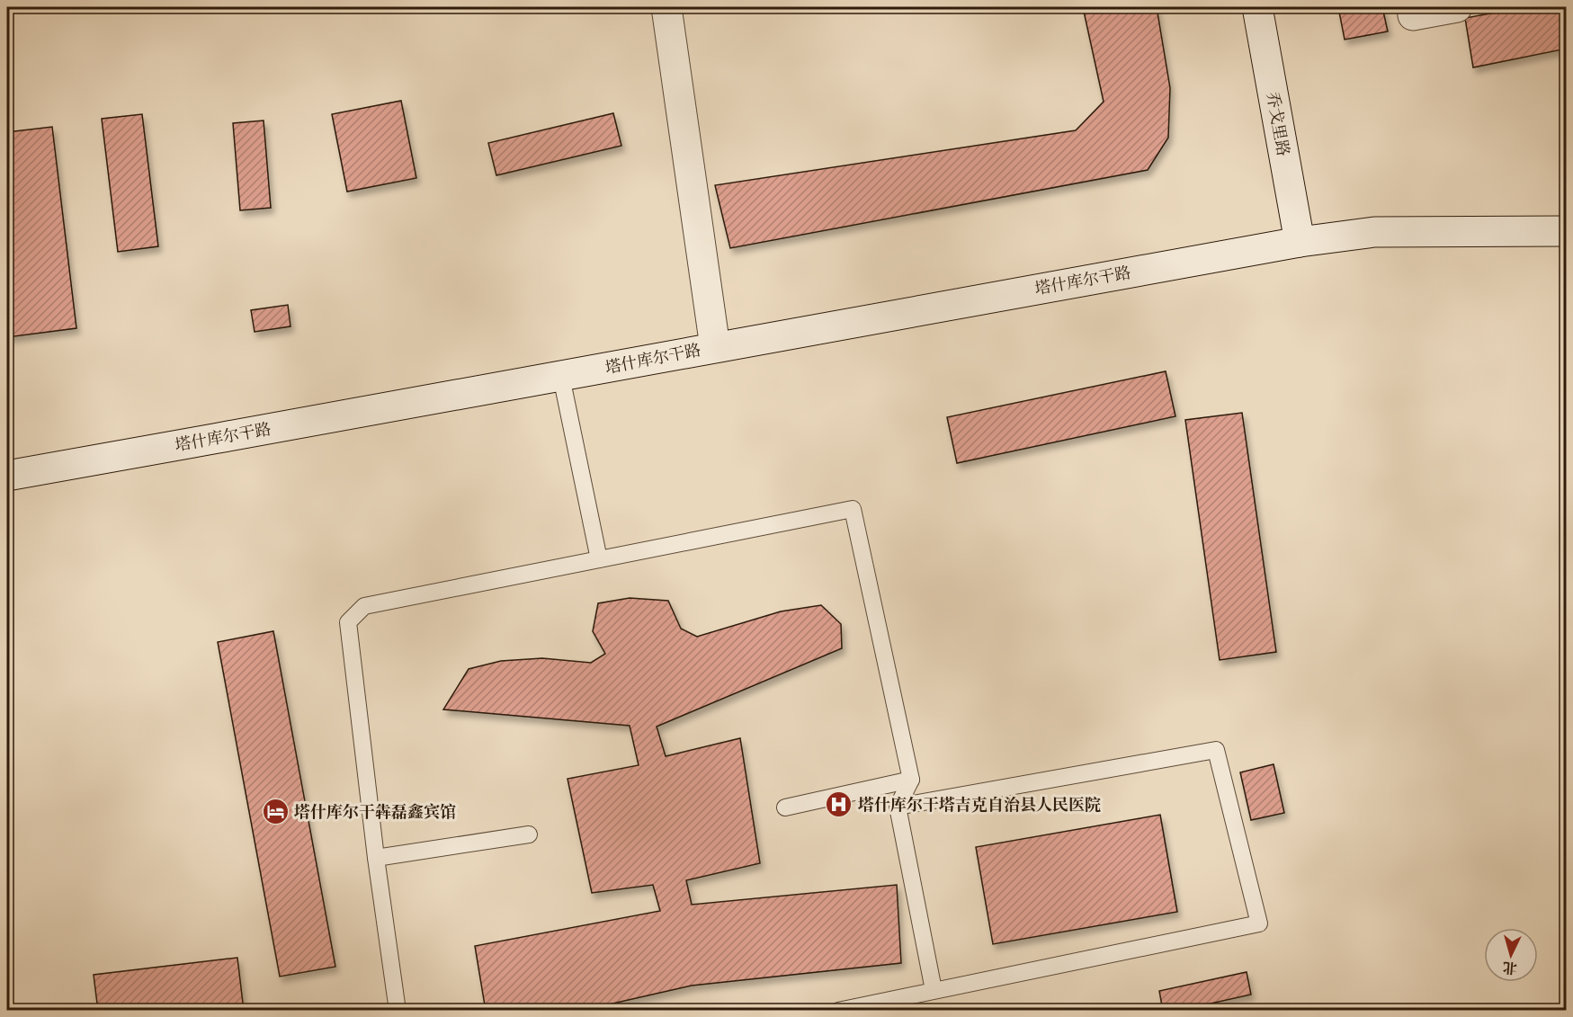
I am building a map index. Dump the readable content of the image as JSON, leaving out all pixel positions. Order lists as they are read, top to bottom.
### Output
{
  "streets": {
    "main road": ["乔戈里路", "塔什库尔干路"]
  },
  "crossings": [
    ["乔戈里路", "塔什库尔干路"]
  ],
  "places": {
    "hospital": ["塔什库尔干塔吉克自治县人民医院"],
    "hotel": ["塔什库尔干犇磊鑫宾馆"]
  },
  "north": "bottom"
}
